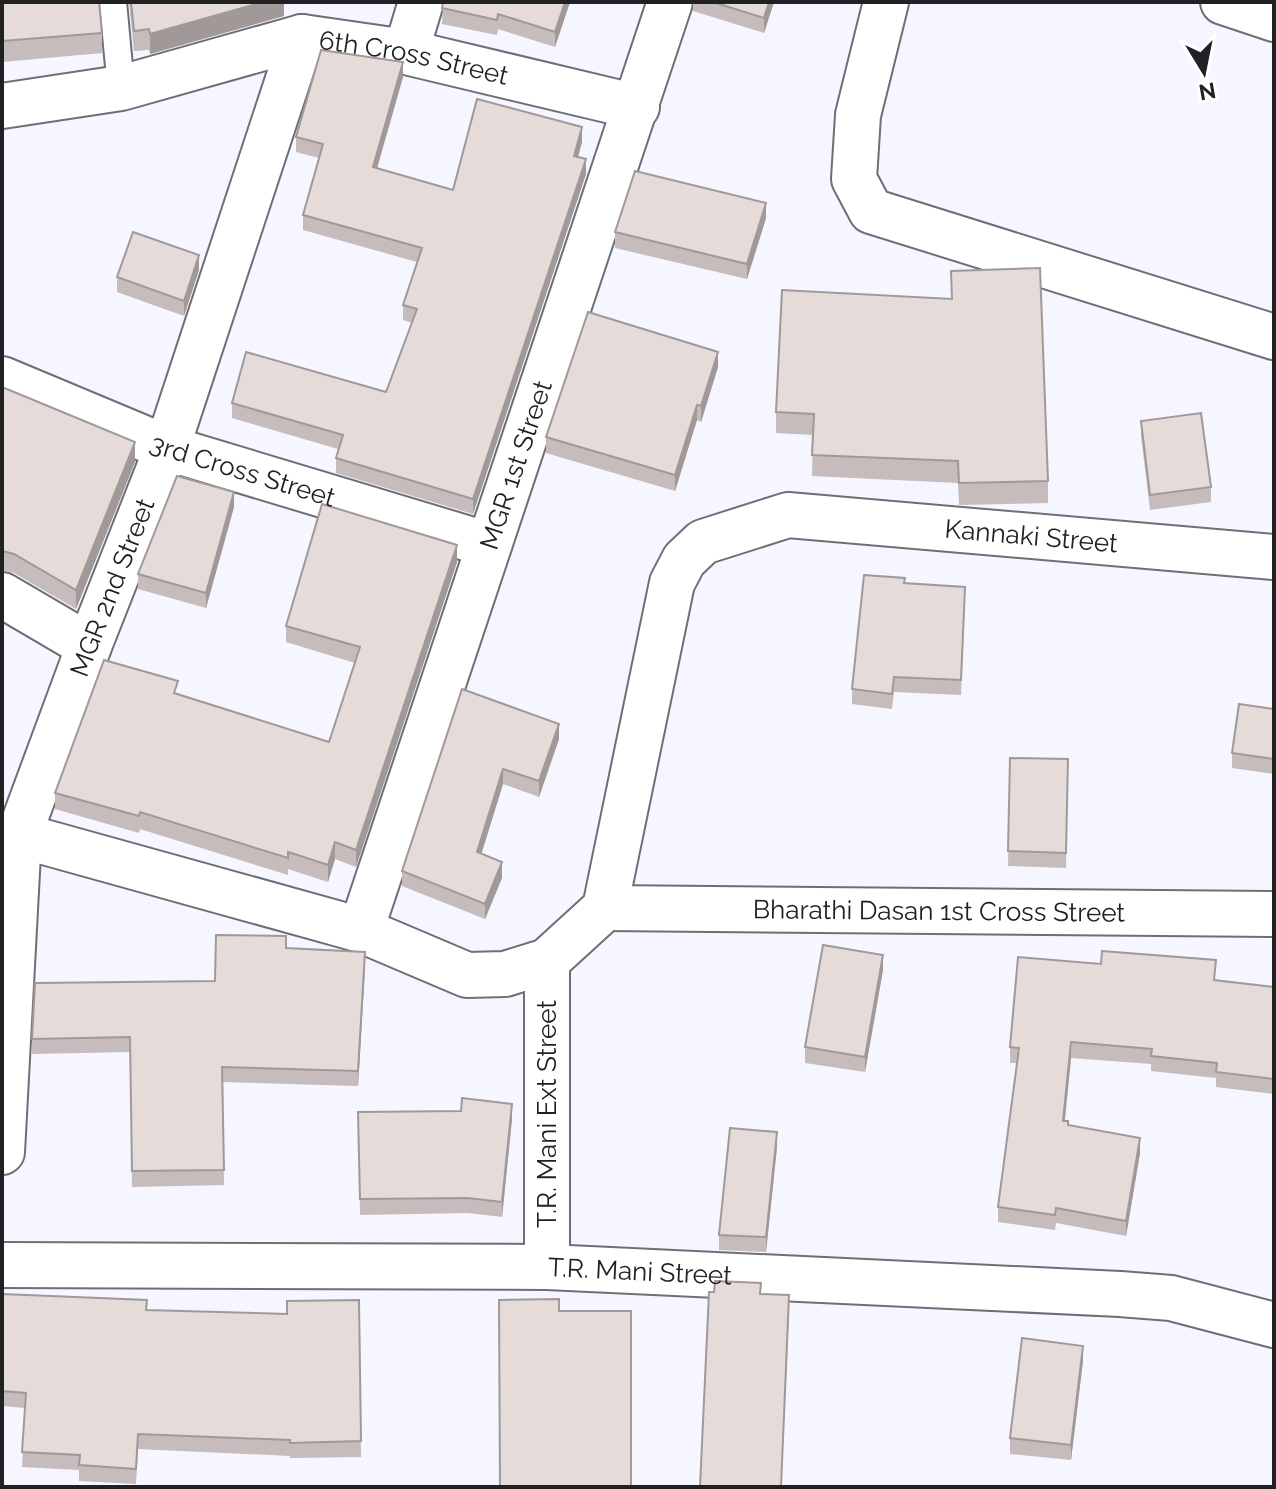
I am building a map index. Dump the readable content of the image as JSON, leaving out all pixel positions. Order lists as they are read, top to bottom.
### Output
{
  "streets": {
    "street": [
      "6th Cross Street",
      "MGR 1st Street",
      "3rd Cross Street",
      "Kannaki Street",
      "MGR 2nd Street",
      "Bharathi Dasan 1st Cross Street",
      "T.R. Mani Ext Street",
      "T.R. Mani Street"
    ]
  },
  "crossings": [
    ["6th Cross Street", "MGR 1st Street"],
    ["6th Cross Street", "MGR 2nd Street"],
    ["MGR 1st Street", "3rd Cross Street"],
    ["3rd Cross Street", "MGR 2nd Street"],
    ["Kannaki Street", "Bharathi Dasan 1st Cross Street"],
    ["T.R. Mani Ext Street", "T.R. Mani Street"]
  ],
  "north": "bottom"
}
